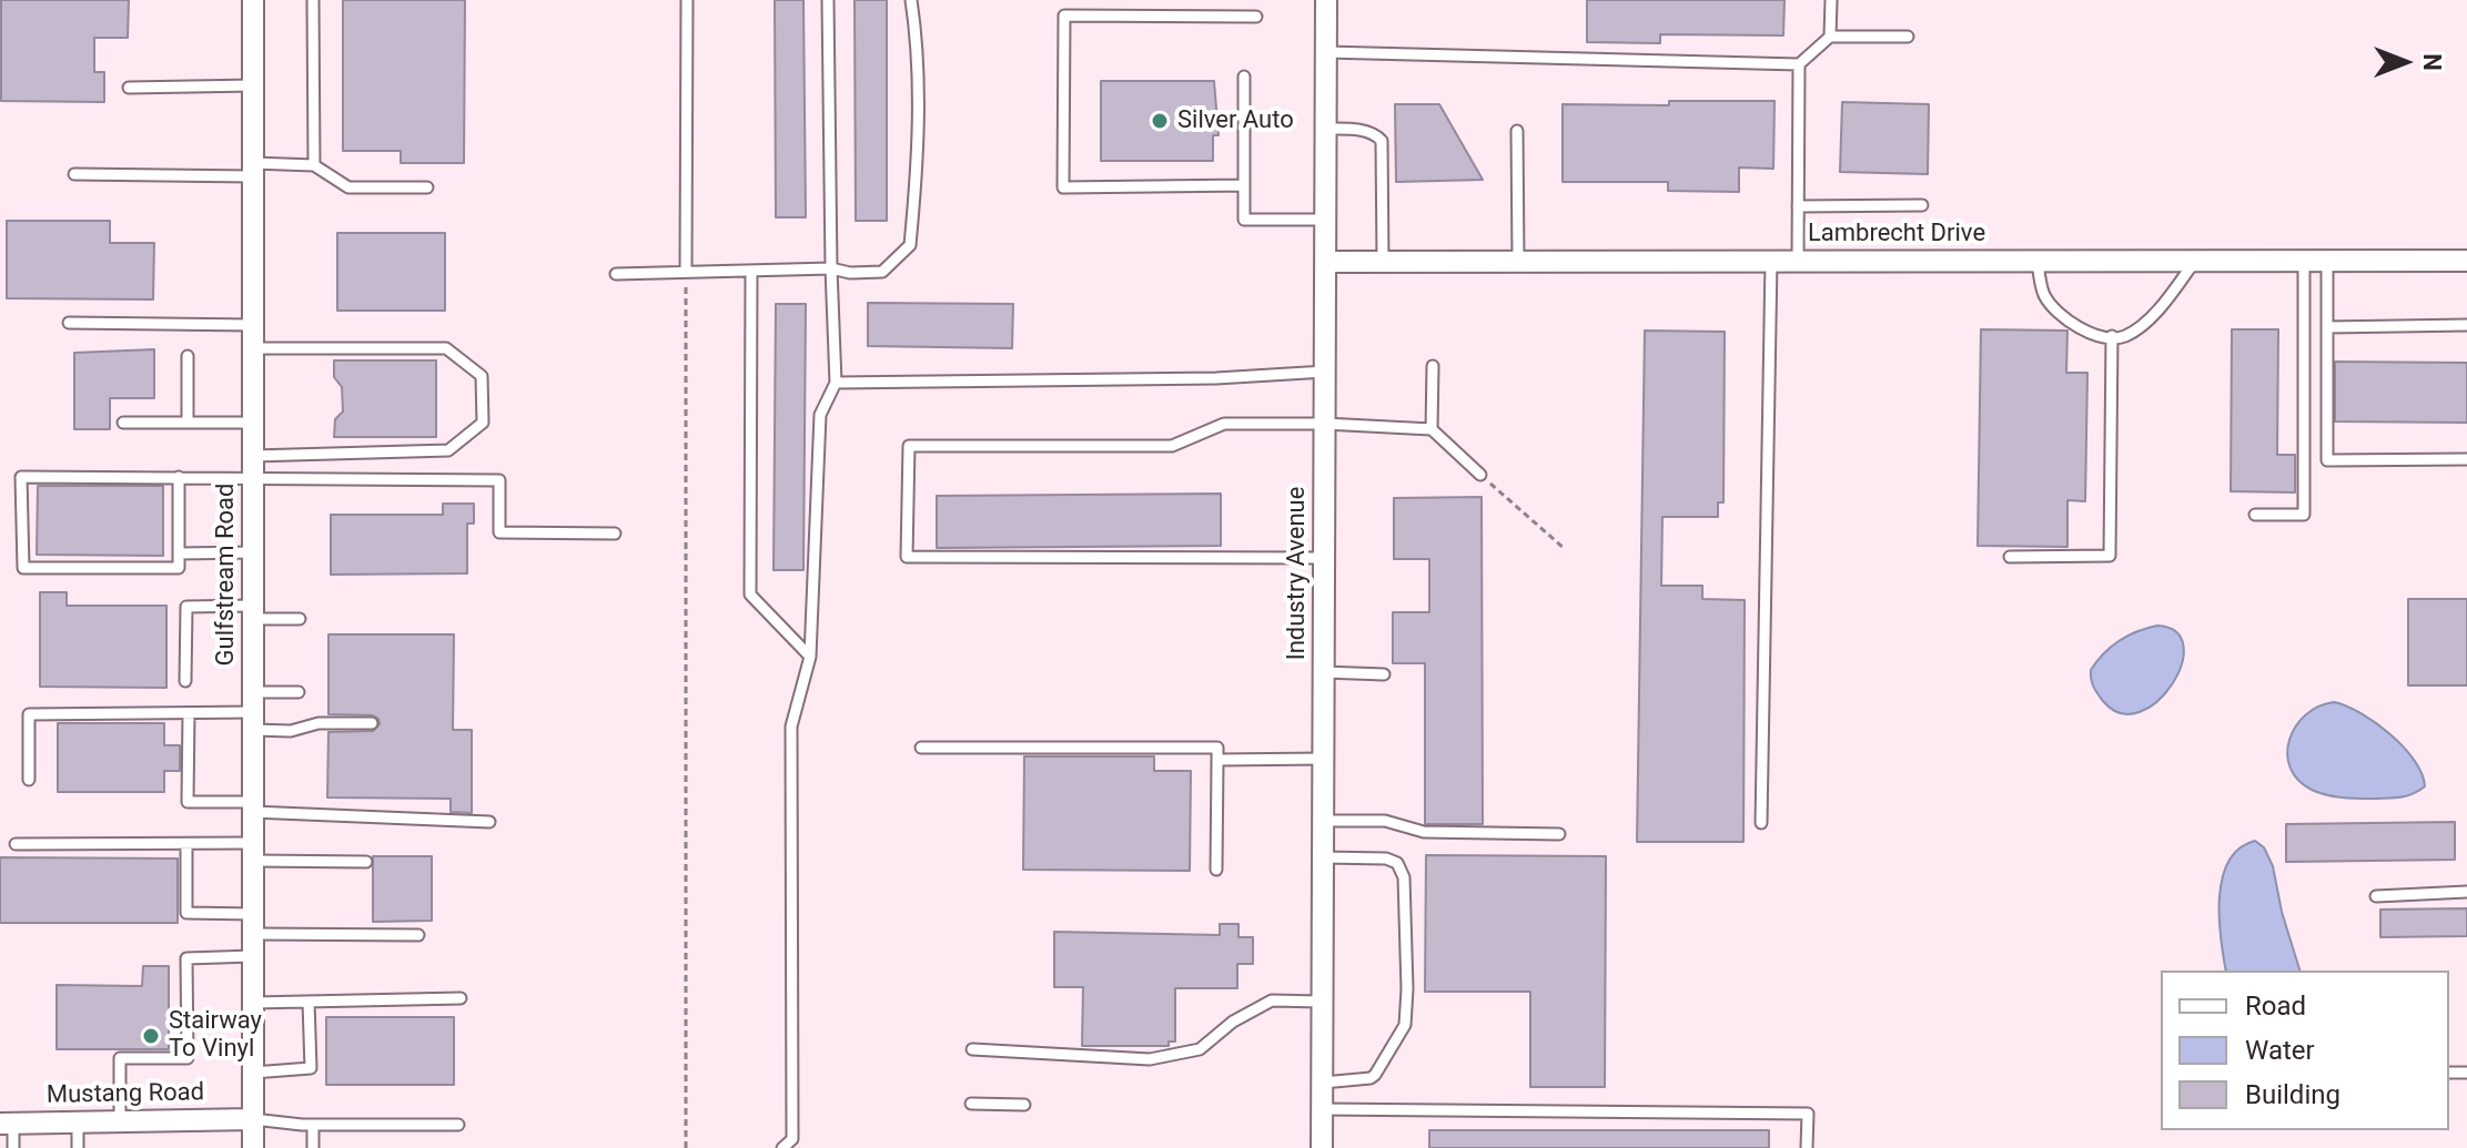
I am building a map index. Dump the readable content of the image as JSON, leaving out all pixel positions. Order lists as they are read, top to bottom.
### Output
{
  "streets": {
    "street": [
      "Lambrecht Drive",
      "Industry Avenue",
      "Gulfstream Road",
      "Mustang Road"
    ]
  },
  "crossings": [
    ["Lambrecht Drive", "Industry Avenue"],
    ["Gulfstream Road", "Mustang Road"]
  ],
  "places": ["Silver Auto", "Stairway To Vinyl"],
  "legend": ["Road", "Water", "Building"],
  "north": "right"
}
